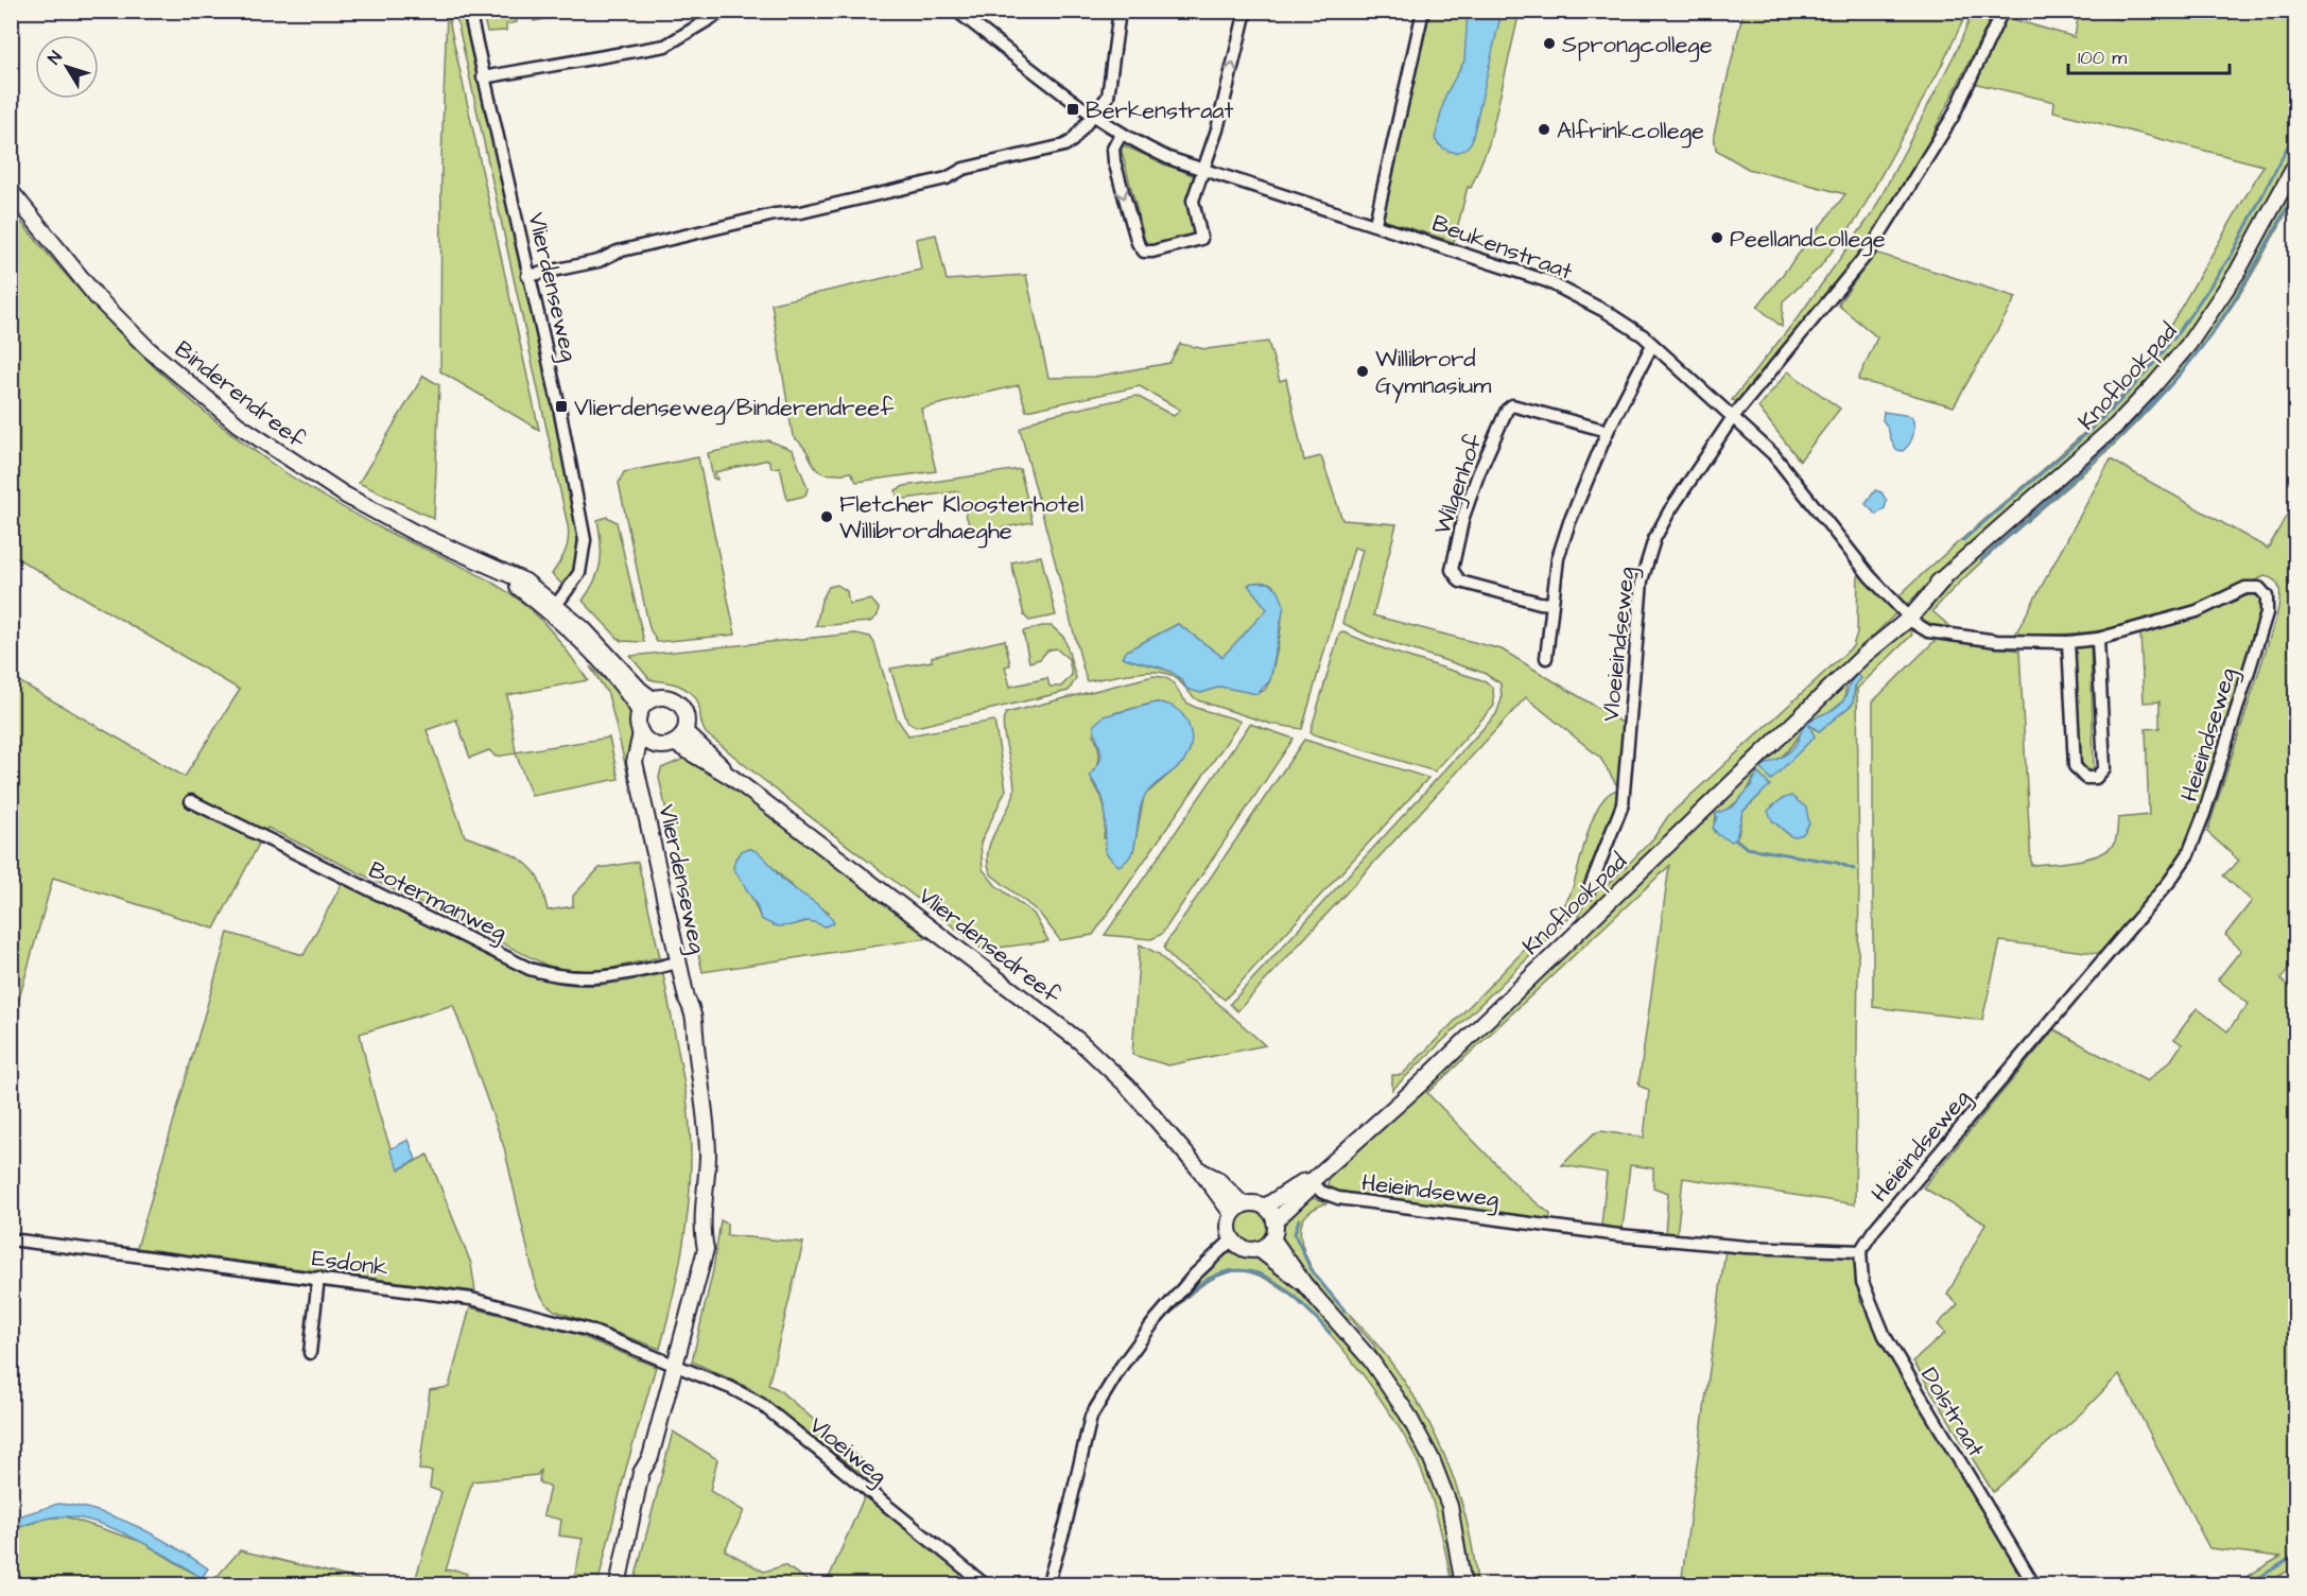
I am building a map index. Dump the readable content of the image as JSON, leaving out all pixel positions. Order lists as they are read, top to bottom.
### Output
{
  "streets": {
    "main road": [
      "Vlierdenseweg",
      "Knoflookpad",
      "Binderendreef",
      "Vlierdensedreef"
    ],
    "street": [
      "Beukenstraat",
      "Wilgenhof",
      "Vloeieindseweg",
      "Heieindseweg",
      "Botermanweg",
      "Esdonk",
      "Dolstraat",
      "Vloeiweg"
    ]
  },
  "crossings": [
    ["Beukenstraat", "Knoflookpad"],
    ["Beukenstraat", "Vloeieindseweg"],
    ["Beukenstraat", "Heieindseweg"],
    ["Vlierdenseweg", "Binderendreef"],
    ["Vlierdenseweg", "Botermanweg"],
    ["Vlierdenseweg", "Vlierdensedreef"],
    ["Vlierdenseweg", "Esdonk"],
    ["Vlierdenseweg", "Vloeiweg"],
    ["Knoflookpad", "Heieindseweg"],
    ["Knoflookpad", "Vlierdensedreef"],
    ["Heieindseweg", "Dolstraat"],
    ["Esdonk", "Vloeiweg"]
  ],
  "places": {
    "other": [
      "Sprongcollege",
      "Alfrinkcollege",
      "Peellandcollege",
      "Willibrord Gymnasium",
      "Fletcher Kloosterhotel Willibrordhaeghe"
    ],
    "transit": ["Berkenstraat", "Vlierdenseweg/Binderendreef"]
  },
  "scale_bar": "100 m",
  "north": "top left"
}
